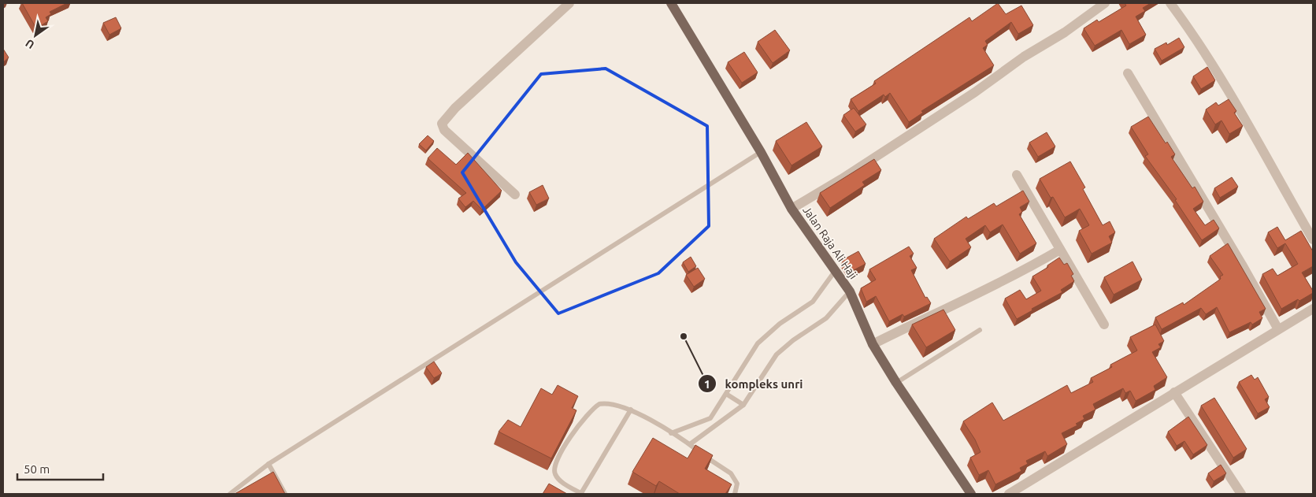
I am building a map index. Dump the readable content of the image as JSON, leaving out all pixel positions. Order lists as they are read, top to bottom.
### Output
{
  "streets": {
    "main road": ["Jalan Raja Ali Haji"]
  },
  "places": ["kompleks unri"],
  "scale_bar": "50 m",
  "north": "bottom left"
}
